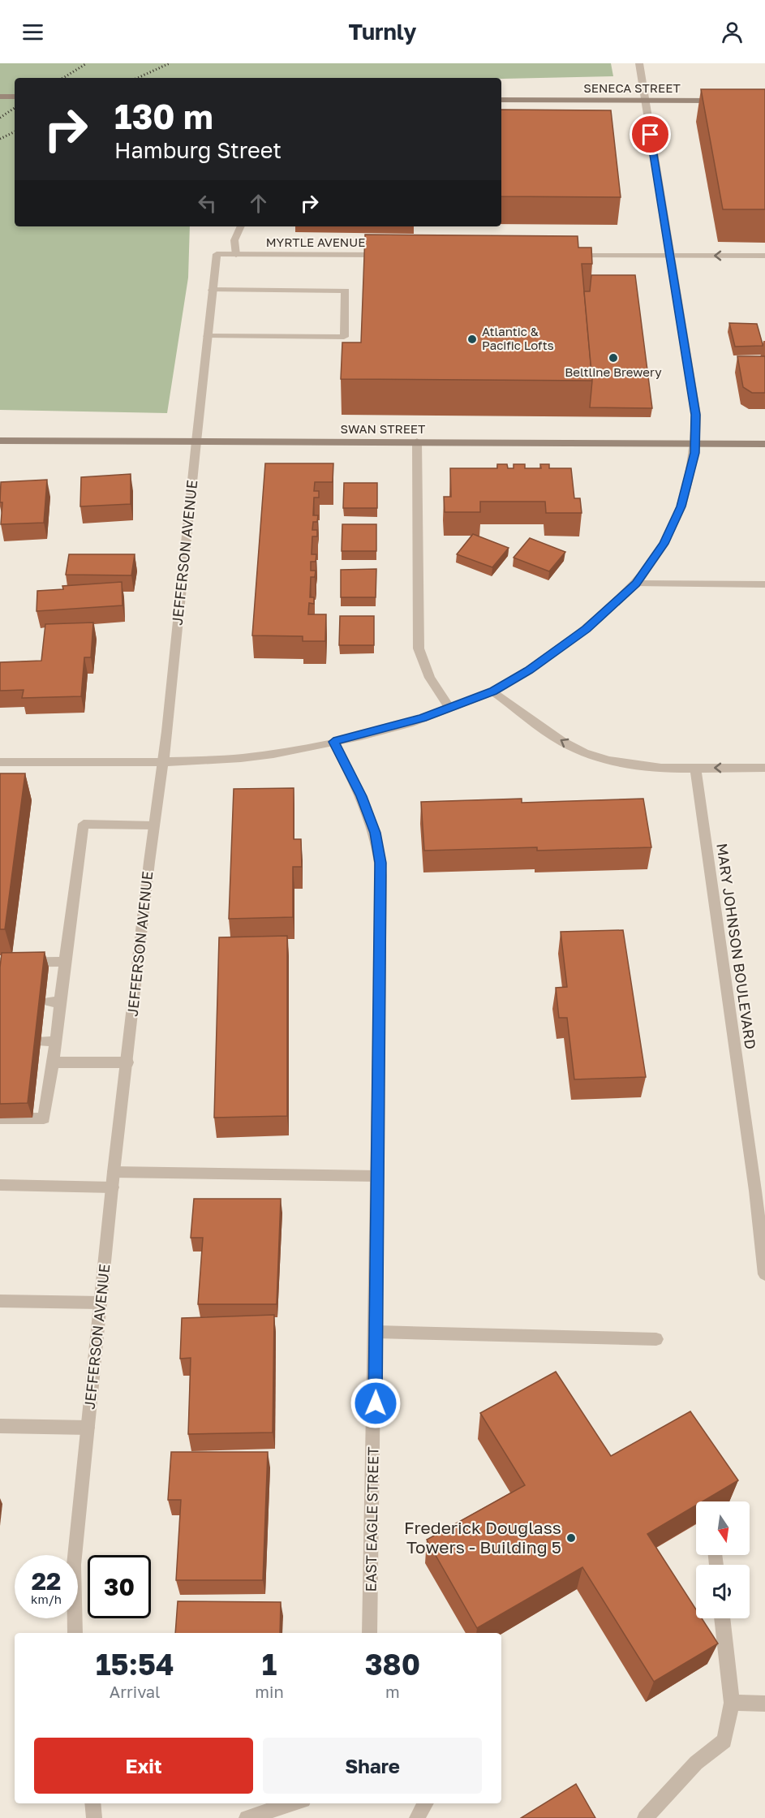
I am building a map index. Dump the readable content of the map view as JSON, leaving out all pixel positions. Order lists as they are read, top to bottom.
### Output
{
  "streets": {
    "main road": ["SENECA STREET", "SWAN STREET"],
    "street": [
      "MYRTLE AVENUE",
      "JEFFERSON AVENUE",
      "MARY JOHNSON BOULEVARD",
      "EAST EAGLE STREET"
    ]
  },
  "crossings": [
    ["MYRTLE AVENUE", "JEFFERSON AVENUE"],
    ["SWAN STREET", "JEFFERSON AVENUE"]
  ],
  "places": ["Atlantic & Pacific Lofts", "Beltline Brewery", "Frederick Douglass Towers - Building 5"],
  "north": "bottom",
  "page": {
    "header": "Turnly",
    "turn": ["130 m", "Hamburg Street"],
    "speed": "22 km/h",
    "limit": "30",
    "eta": [
      "15:54",
      "Arrival",
      "1",
      "min",
      "380",
      "m"
    ],
    "buttons": ["Exit", "Share"]
  }
}
